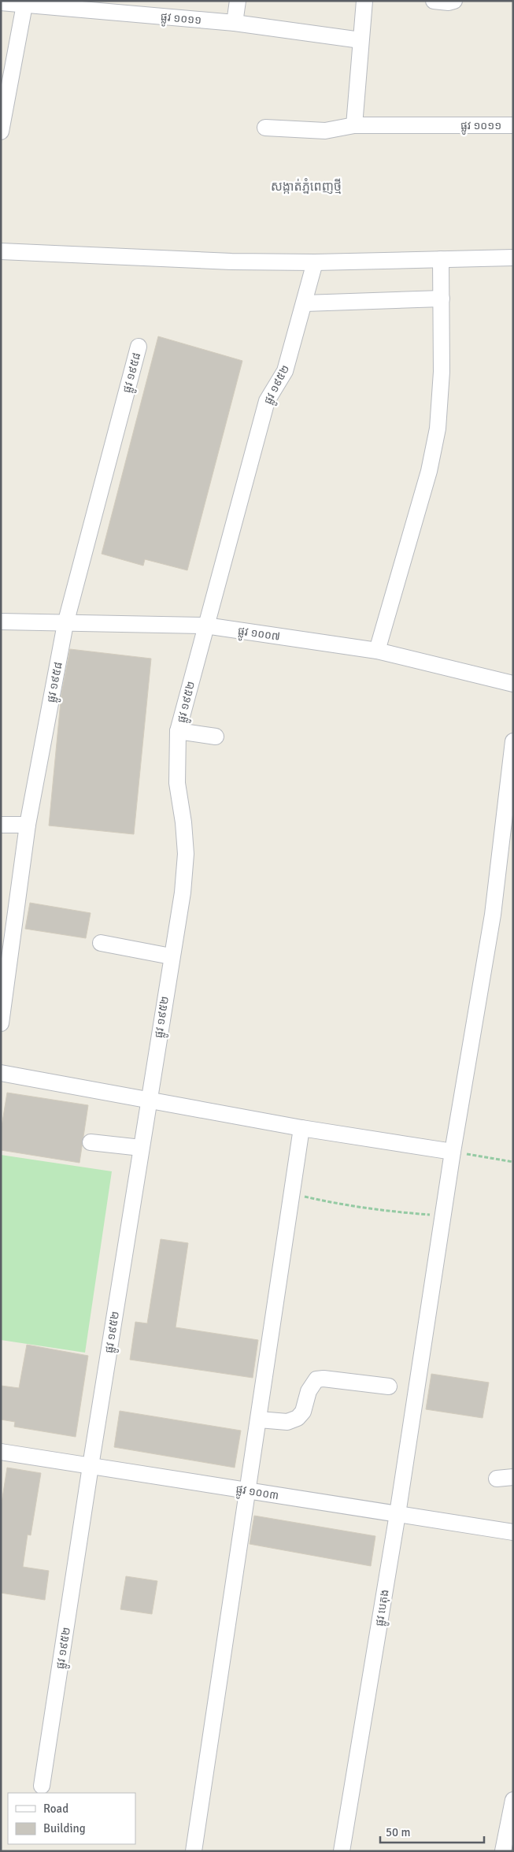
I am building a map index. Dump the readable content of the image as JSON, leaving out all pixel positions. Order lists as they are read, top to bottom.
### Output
{
  "streets": {
    "street": [
      "ផ្លូវ ១០១១",
      "ផ្លូវ ១៩៥៨",
      "ផ្លូវ ១៩៥២",
      "ផ្លូវ ១០០៧",
      "ផ្លូវ ១០០៣",
      "ផ្លូវ បេតុង"
    ]
  },
  "crossings": [
    ["ផ្លូវ ១៩៥៨", "ផ្លូវ ១០០៧"],
    ["ផ្លូវ ១៩៥២", "ផ្លូវ ១០០៧"],
    ["ផ្លូវ ១៩៥២", "ផ្លូវ ១០០៣"],
    ["ផ្លូវ ១០០៣", "ផ្លូវ បេតុង"]
  ],
  "districts": ["សង្កាត់ភ្នំពេញថ្មី"],
  "legend": ["Road", "Building"],
  "scale_bar": "50 m"
}
